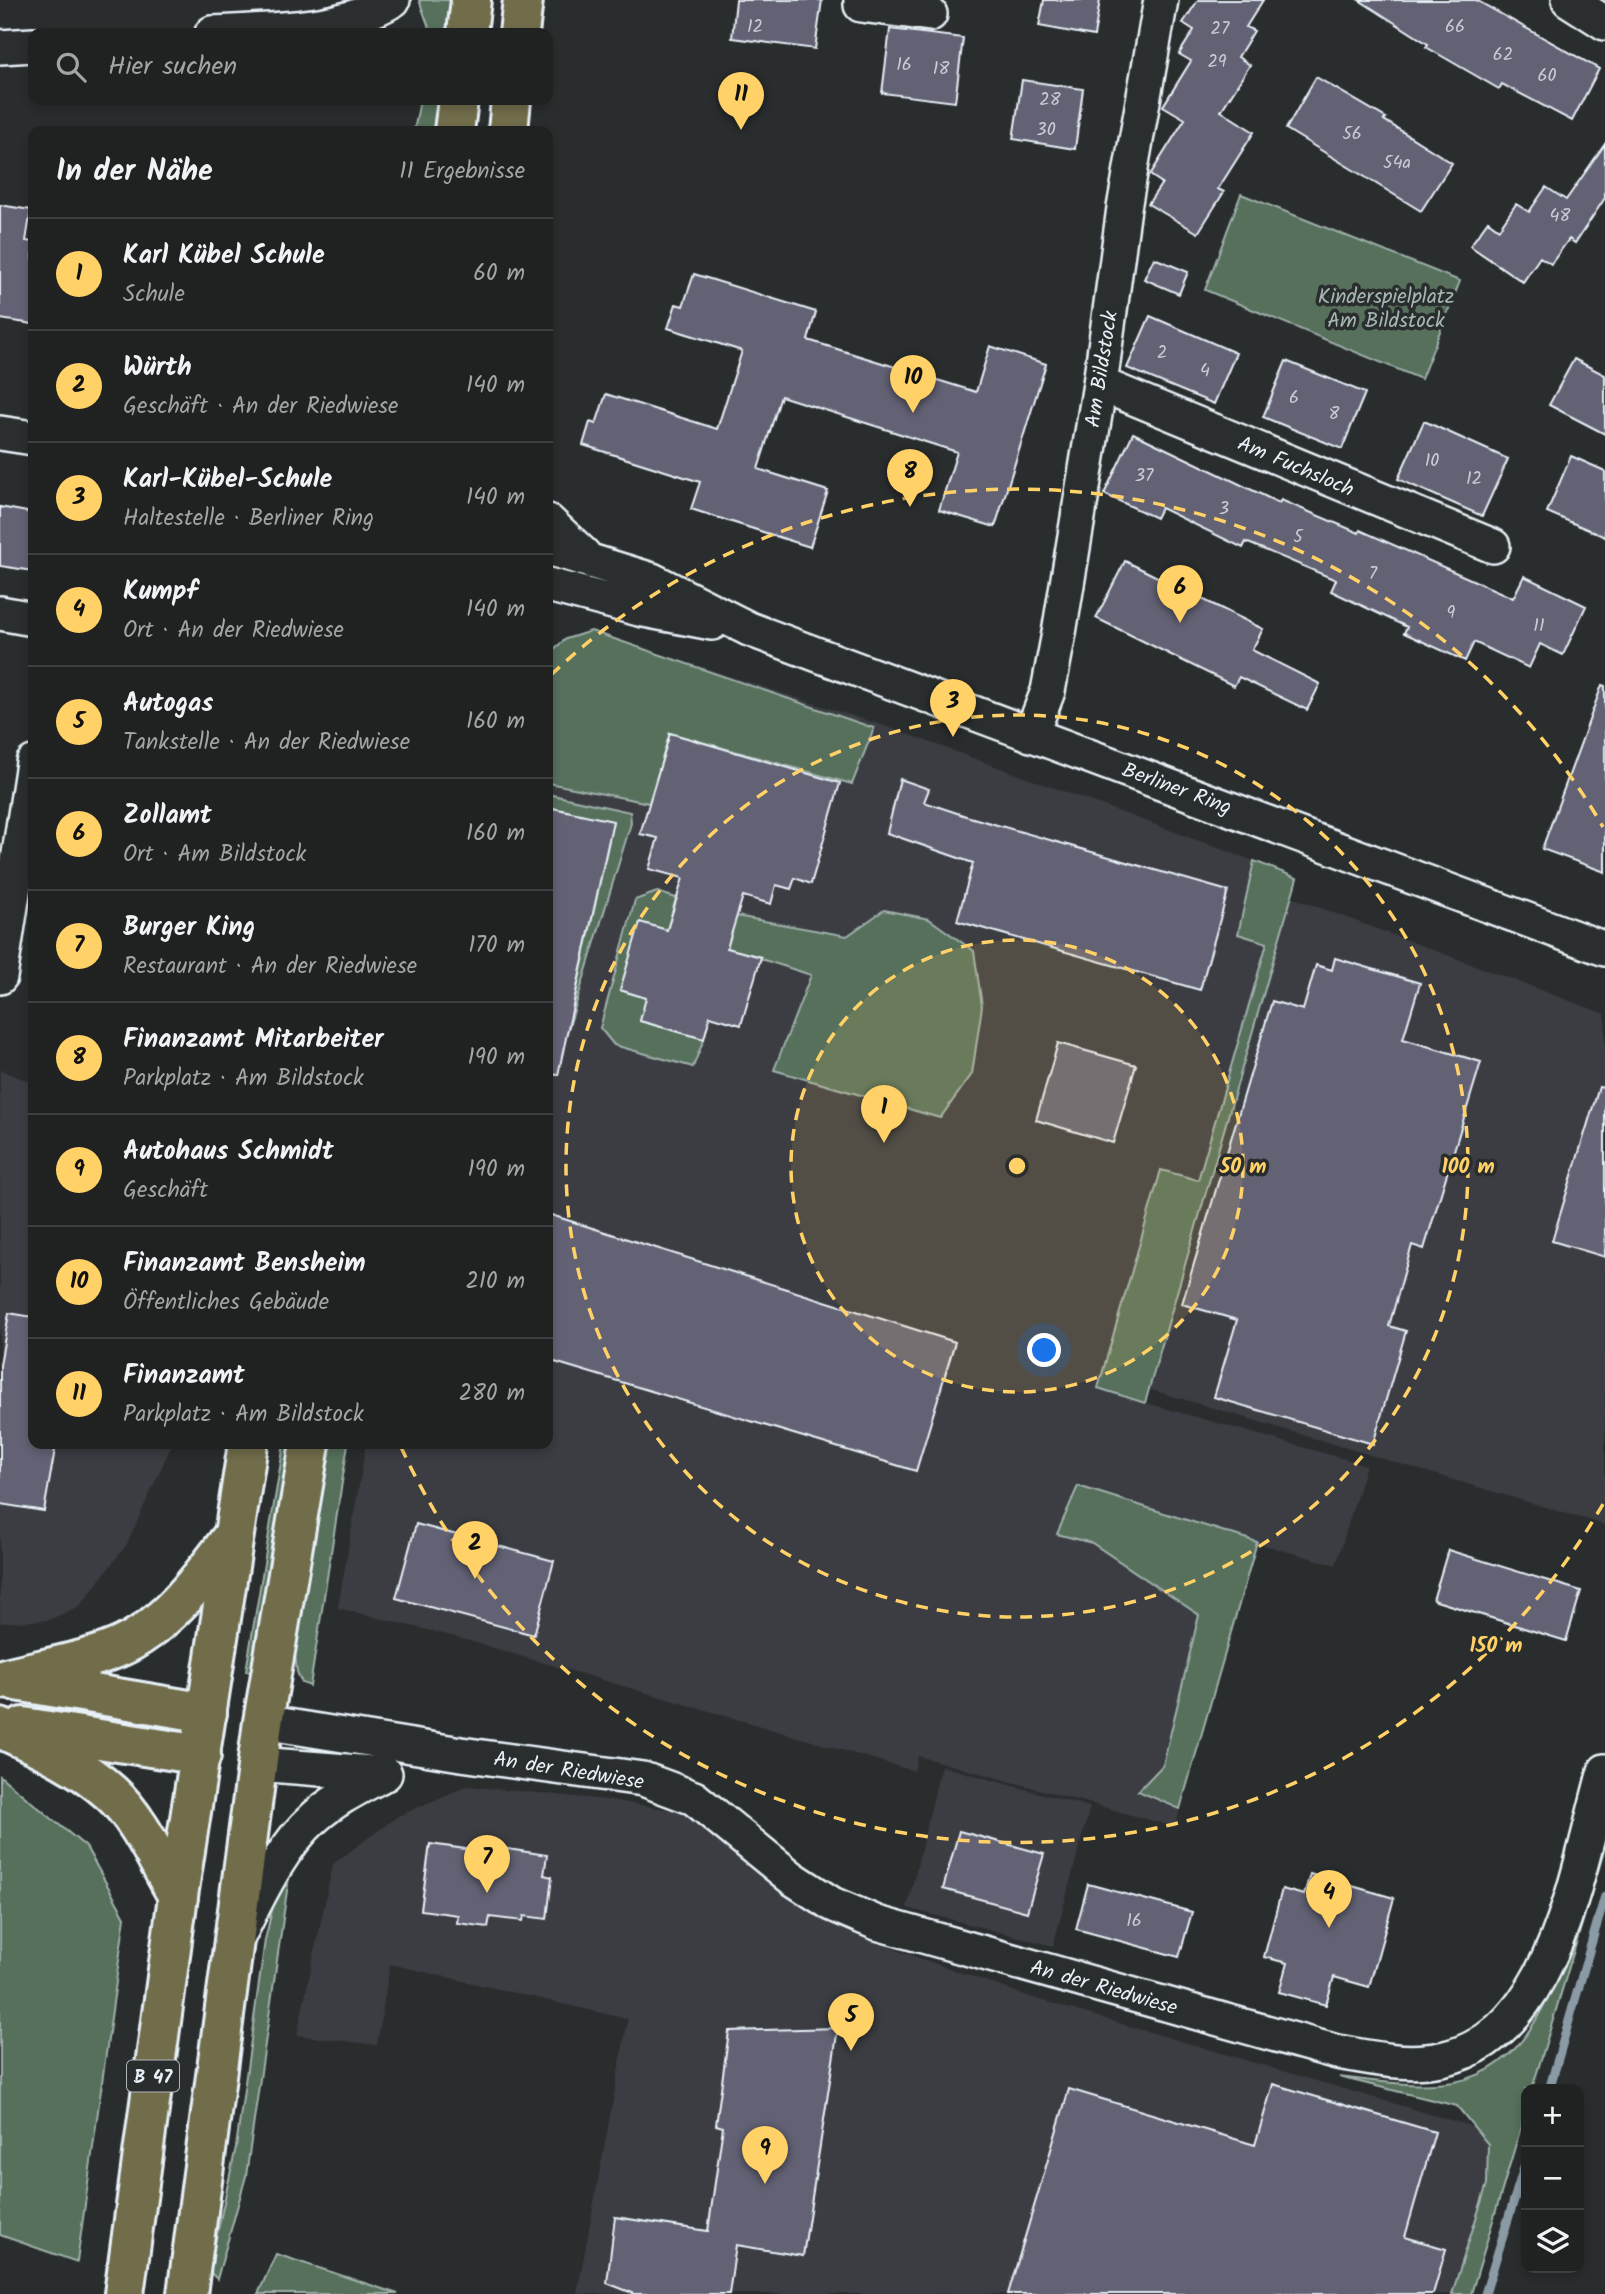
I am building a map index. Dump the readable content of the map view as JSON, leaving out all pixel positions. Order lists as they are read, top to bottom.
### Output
{
  "streets": {
    "main road": ["B 47"],
    "street": [
      "Am Bildstock",
      "Am Fuchsloch",
      "Berliner Ring",
      "An der Riedwiese"
    ]
  },
  "crossings": [
    ["Am Bildstock", "Am Fuchsloch"],
    ["Am Bildstock", "Berliner Ring"]
  ],
  "parks": ["Kinderspielplatz Am Bildstock"],
  "house_numbers": [
    "12",
    "66",
    "27",
    "62",
    "29",
    "16",
    "18",
    "60",
    "28",
    "30",
    "56",
    "54a",
    "48",
    "2",
    "4",
    "6",
    "8",
    "10",
    "37",
    "12",
    "3",
    "5",
    "7",
    "9",
    "11",
    "16"
  ],
  "page": {
    "search": "Hier suchen",
    "pins": [
      "11",
      "10",
      "8",
      "6",
      "3",
      "1",
      "2",
      "7",
      "4",
      "5",
      "9"
    ],
    "heading": ["In der Nähe", "11 Ergebnisse"],
    "list": [
      {
        "mark": "1",
        "name": "Karl Kübel Schule",
        "note": "Schule",
        "value": "60 m"
      },
      {
        "mark": "2",
        "name": "Würth",
        "note": "Geschäft · An der Riedwiese",
        "value": "140 m"
      },
      {
        "mark": "3",
        "name": "Karl-Kübel-Schule",
        "note": "Haltestelle · Berliner Ring",
        "value": "140 m"
      },
      {
        "mark": "4",
        "name": "Kumpf",
        "note": "Ort · An der Riedwiese",
        "value": "140 m"
      },
      {
        "mark": "5",
        "name": "Autogas",
        "note": "Tankstelle · An der Riedwiese",
        "value": "160 m"
      },
      {
        "mark": "6",
        "name": "Zollamt",
        "note": "Ort · Am Bildstock",
        "value": "160 m"
      },
      {
        "mark": "7",
        "name": "Burger King",
        "note": "Restaurant · An der Riedwiese",
        "value": "170 m"
      },
      {
        "mark": "8",
        "name": "Finanzamt Mitarbeiter",
        "note": "Parkplatz · Am Bildstock",
        "value": "190 m"
      },
      {
        "mark": "9",
        "name": "Autohaus Schmidt",
        "note": "Geschäft",
        "value": "190 m"
      },
      {
        "mark": "10",
        "name": "Finanzamt Bensheim",
        "note": "Öffentliches Gebäude",
        "value": "210 m"
      },
      {
        "mark": "11",
        "name": "Finanzamt",
        "note": "Parkplatz · Am Bildstock",
        "value": "280 m"
      }
    ],
    "map_buttons": ["+", "−"]
  },
  "rings": ["50 m", "100 m", "150 m"]
}
